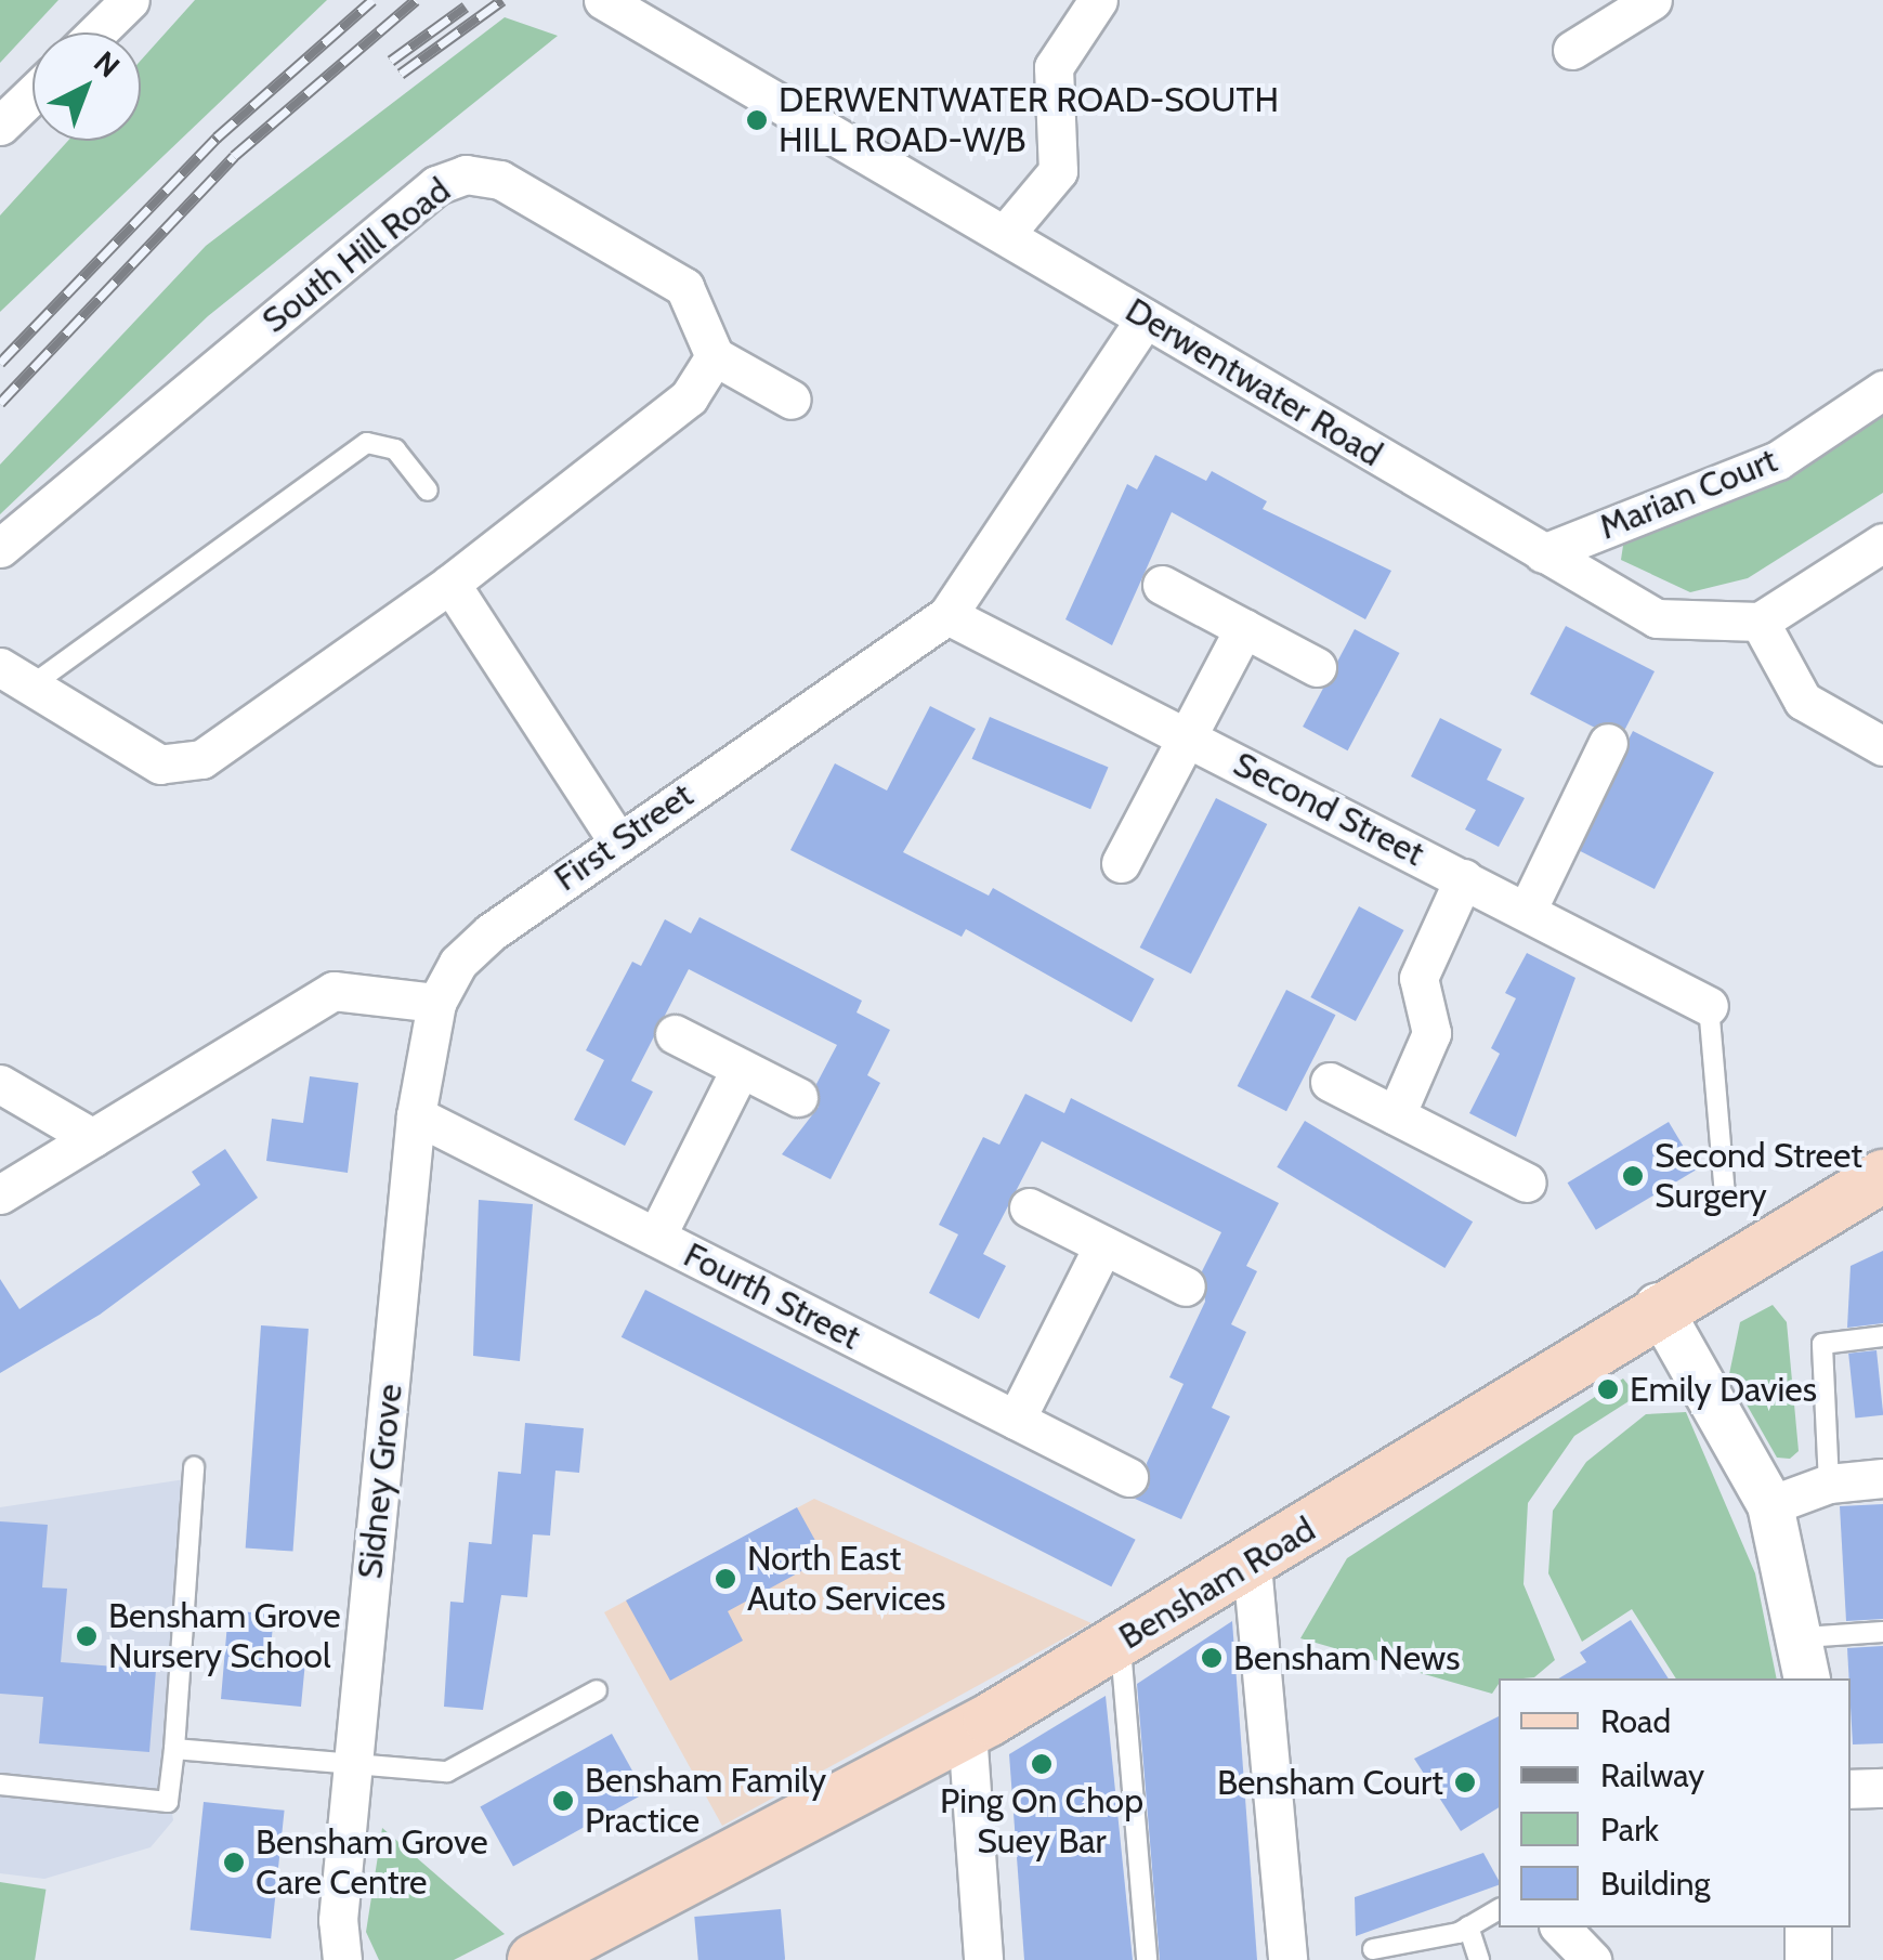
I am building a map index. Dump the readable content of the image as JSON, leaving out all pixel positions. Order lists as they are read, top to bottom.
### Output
{
  "streets": {
    "main road": ["Bensham Road"],
    "street": [
      "South Hill Road",
      "Derwentwater Road",
      "Marian Court",
      "Second Street",
      "First Street",
      "Fourth Street",
      "Sidney Grove"
    ]
  },
  "crossings": [
    ["Derwentwater Road", "Marian Court"],
    ["Derwentwater Road", "First Street"],
    ["Second Street", "First Street"],
    ["First Street", "Sidney Grove"],
    ["Fourth Street", "Sidney Grove"]
  ],
  "places": [
    "DERWENTWATER ROAD-SOUTH HILL ROAD-W/B",
    "Second Street Surgery",
    "Emily Davies",
    "North East Auto Services",
    "Bensham Grove Nursery School",
    "Bensham News",
    "Ping On Chop Suey Bar",
    "Bensham Court",
    "Bensham Family Practice",
    "Bensham Grove Care Centre"
  ],
  "legend": [
    "Road",
    "Railway",
    "Park",
    "Building"
  ],
  "north": "top right"
}
